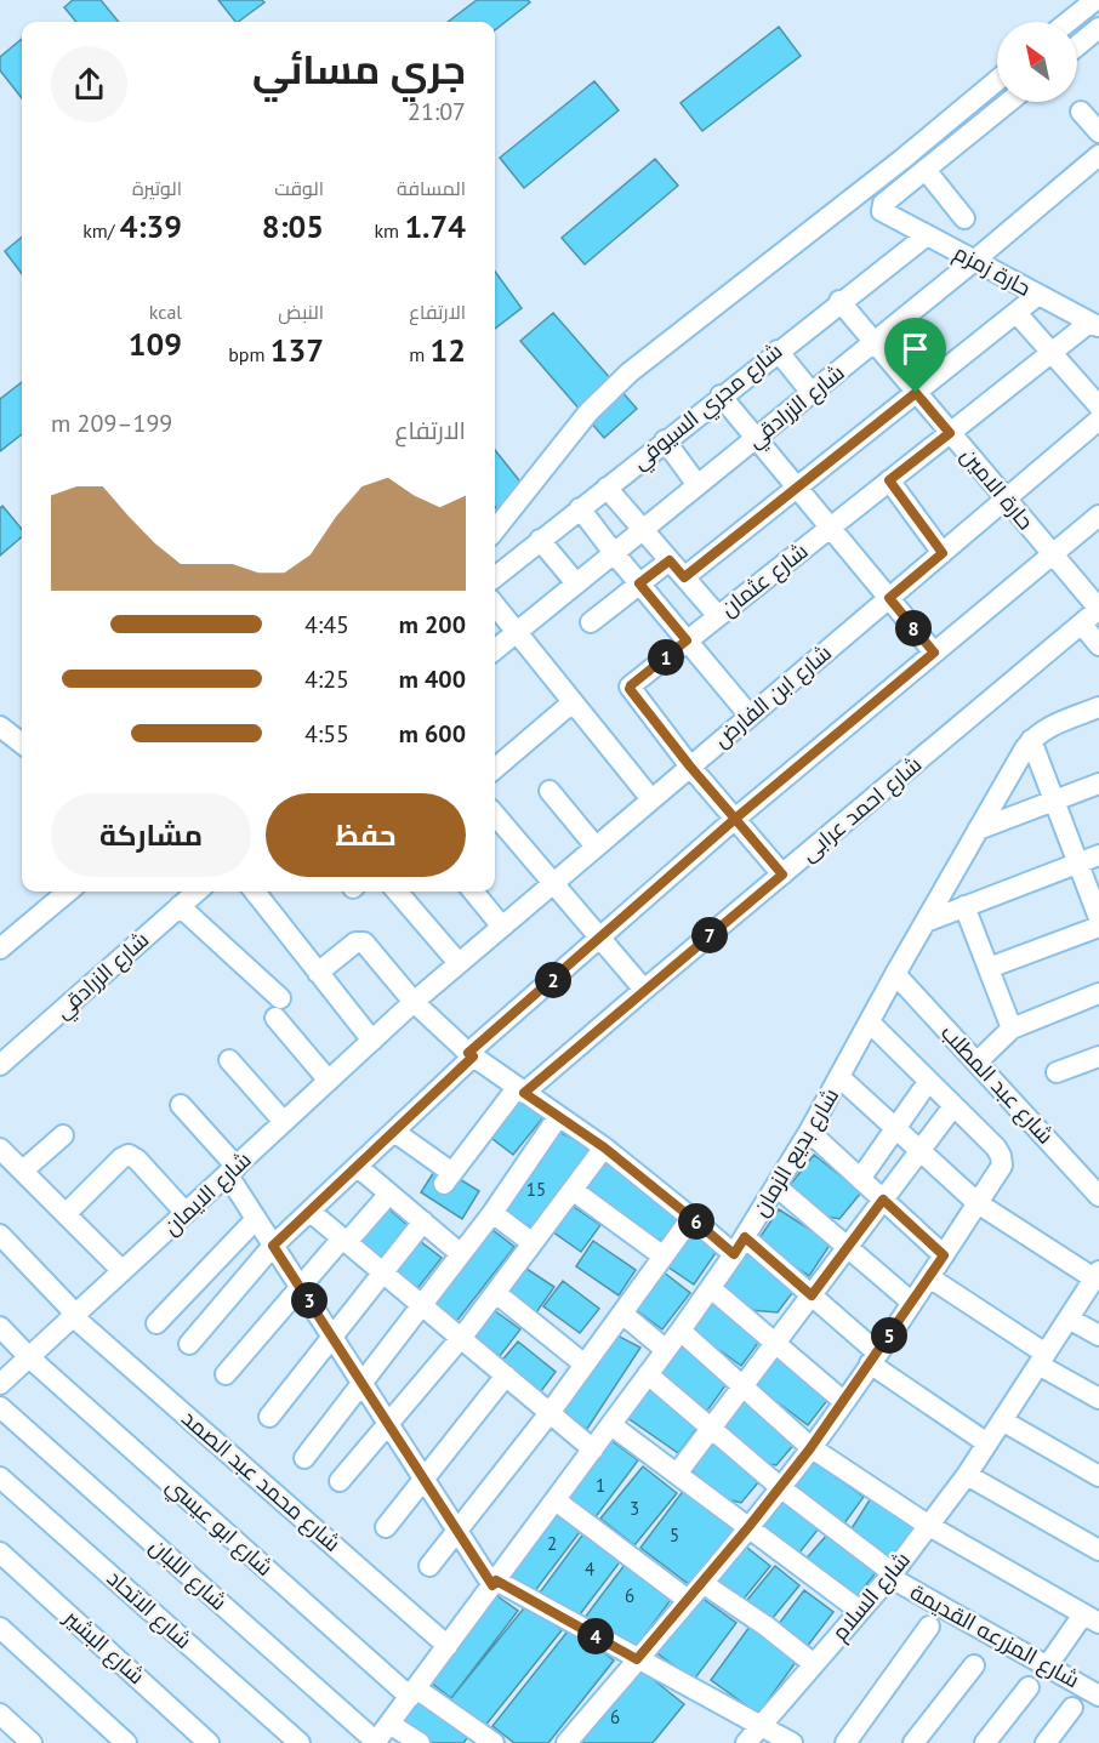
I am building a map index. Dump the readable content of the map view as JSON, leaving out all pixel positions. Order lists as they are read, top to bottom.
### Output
{
  "streets": {
    "street": [
      "حارة زمزم",
      "شارع مجري السيوفي",
      "شارع الزرادقي",
      "حارة الامين",
      "شارع عثمان",
      "شارع ابن الفارض",
      "شارع احمد عرابى",
      "شارع عبد المطلب",
      "شارع بديع الزمان",
      "شارع الايمان",
      "شارع محمد عبد الصمد",
      "شارع ابو عيسي",
      "شارع اللبان",
      "شارع السلام",
      "شارع الاتحاد",
      "شارع المزرعه القديمة",
      "شارع البشير"
    ]
  },
  "crossings": [
    ["حارة زمزم", "شارع مجري السيوفي"],
    ["حارة زمزم", "شارع الزرادقي"],
    ["حارة زمزم", "شارع عثمان"],
    ["شارع مجري السيوفي", "حارة الامين"],
    ["شارع الزرادقي", "حارة الامين"],
    ["حارة الامين", "شارع عثمان"],
    ["حارة الامين", "شارع ابن الفارض"],
    ["حارة الامين", "شارع احمد عرابى"],
    ["شارع عثمان", "شارع ابن الفارض"],
    ["شارع عثمان", "شارع احمد عرابى"],
    ["شارع ابن الفارض", "شارع الايمان"],
    ["شارع عبد المطلب", "شارع بديع الزمان"],
    ["شارع بديع الزمان", "شارع محمد عبد الصمد"],
    ["شارع بديع الزمان", "شارع ابو عيسي"],
    ["شارع بديع الزمان", "شارع اللبان"],
    ["شارع بديع الزمان", "شارع المزرعه القديمة"],
    ["شارع الايمان", "شارع محمد عبد الصمد"],
    ["شارع الايمان", "شارع ابو عيسي"],
    ["شارع السلام", "شارع المزرعه القديمة"]
  ],
  "house_numbers": [
    "15",
    "1",
    "3",
    "5",
    "2",
    "4",
    "6",
    "6"
  ],
  "north": "top left",
  "page": {
    "heading": ["جري مسائي", "21:07"],
    "stats": [
      ["المسافة", "1.74 km"],
      ["الوقت", "8:05"],
      ["الوتيرة", "4:39 /km"],
      ["الارتفاع", "12 m"],
      ["النبض", "137 bpm"],
      ["kcal", "109"]
    ],
    "chart": ["الارتفاع", "199–209 m"],
    "list": [
      {
        "name": "200 m",
        "note": "4:45"
      },
      {
        "name": "400 m",
        "note": "4:25"
      },
      {
        "name": "600 m",
        "note": "4:55"
      }
    ],
    "pins": [
      "8",
      "1",
      "7",
      "2",
      "6",
      "3",
      "5",
      "4"
    ],
    "buttons": ["حفظ", "مشاركة"]
  }
}
